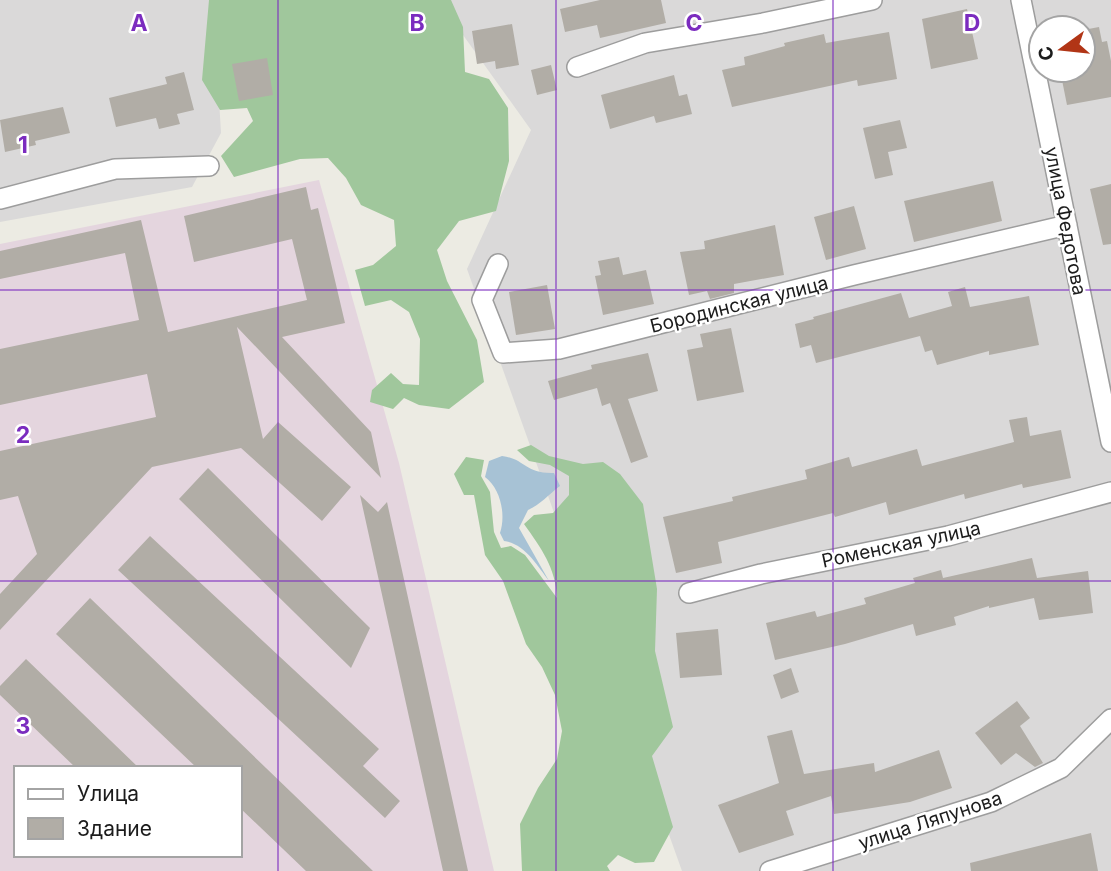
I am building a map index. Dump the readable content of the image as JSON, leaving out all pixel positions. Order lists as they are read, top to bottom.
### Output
{
  "streets": {
    "street": [
      "улица Федотова",
      "Бородинская улица",
      "Роменская улица",
      "улица Ляпунова"
    ]
  },
  "crossings": [
    ["улица Федотова", "Бородинская улица"]
  ],
  "legend": ["Улица", "Здание"],
  "north": "left",
  "grid": {
    "columns": [
      "A",
      "B",
      "C",
      "D"
    ],
    "rows": ["1", "2", "3"]
  }
}
